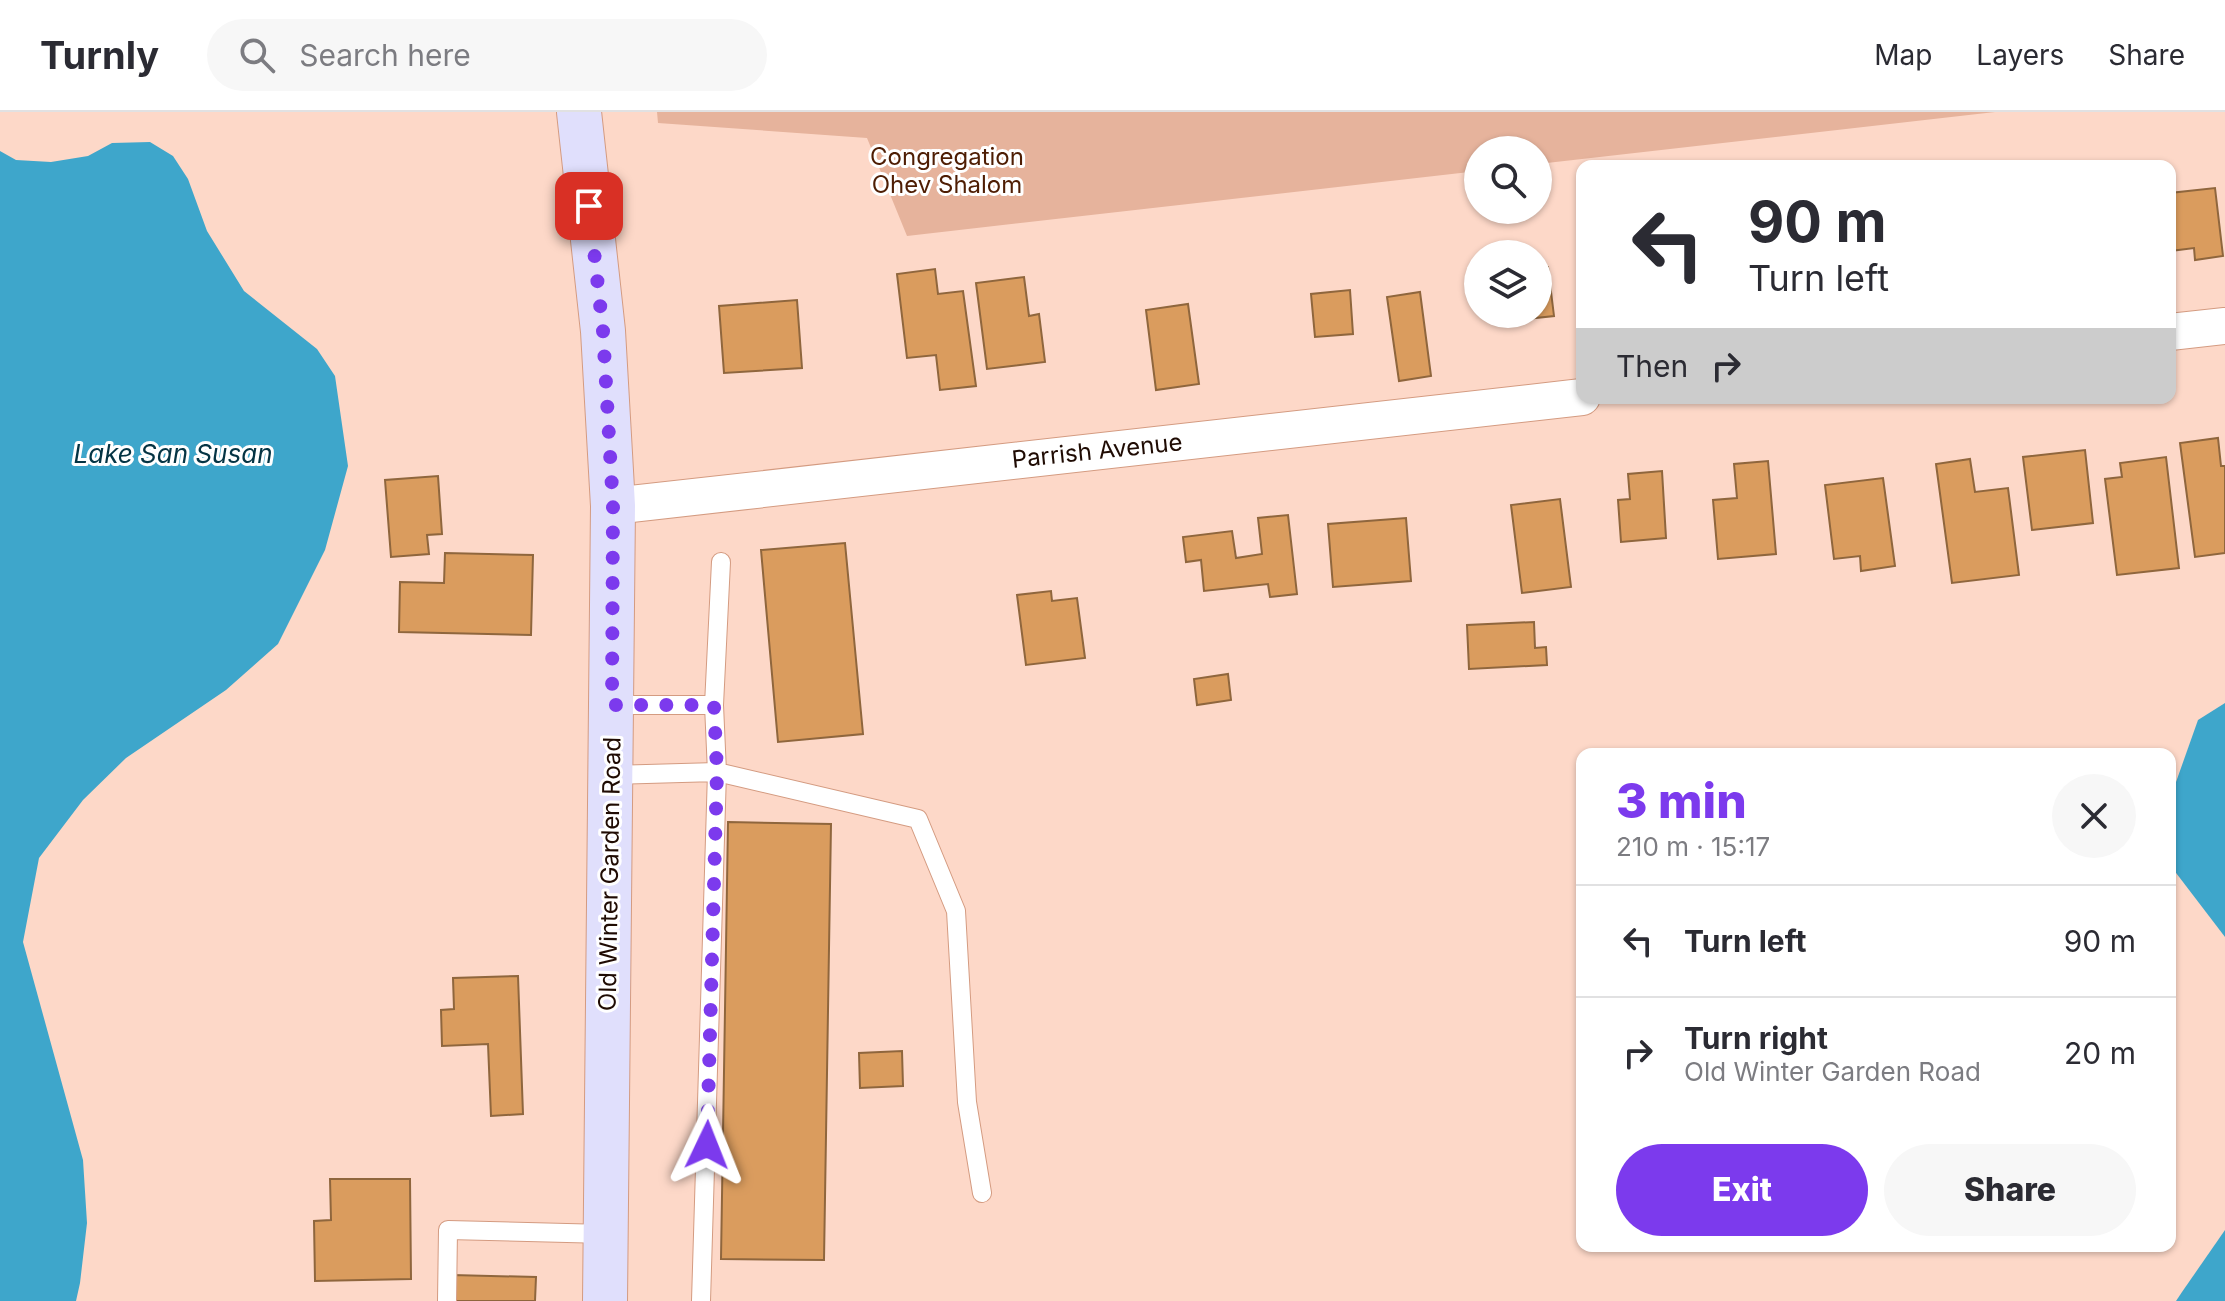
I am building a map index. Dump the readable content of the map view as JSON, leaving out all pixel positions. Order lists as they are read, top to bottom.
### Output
{
  "streets": {
    "main road": ["Old Winter Garden Road"],
    "street": ["Parrish Avenue"]
  },
  "crossings": [
    ["Parrish Avenue", "Old Winter Garden Road"]
  ],
  "water": ["Lake San Susan"],
  "parks": ["Congregation Ohev Shalom"],
  "page": {
    "header": "Turnly",
    "search": "Search here",
    "nav": ["Map", "Layers", "Share"],
    "turn": ["90 m", "Turn left"],
    "then": "Then",
    "heading": ["3 min", "210 m · 15:17"],
    "list": [
      {
        "name": "Turn left",
        "value": "90 m"
      },
      {
        "name": "Turn right",
        "note": "Old Winter Garden Road",
        "value": "20 m"
      }
    ],
    "buttons": ["Exit", "Share"]
  }
}
